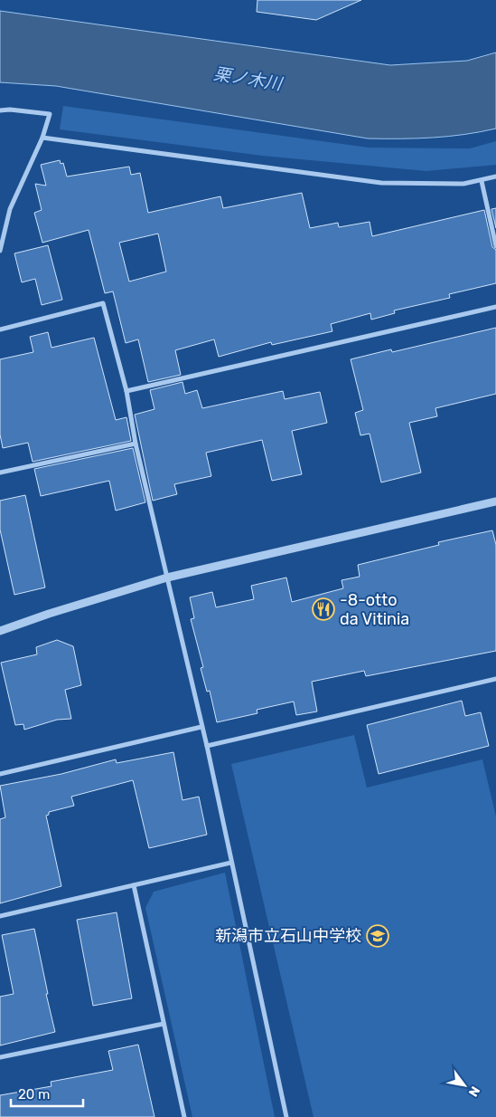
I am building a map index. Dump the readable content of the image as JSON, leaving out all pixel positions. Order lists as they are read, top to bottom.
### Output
{
  "water": ["栗ノ木川"],
  "places": {
    "restaurant": ["-8-otto da Vitinia"],
    "school or university": ["新潟市立石山中学校"]
  },
  "scale_bar": "20 m",
  "north": "bottom right"
}
